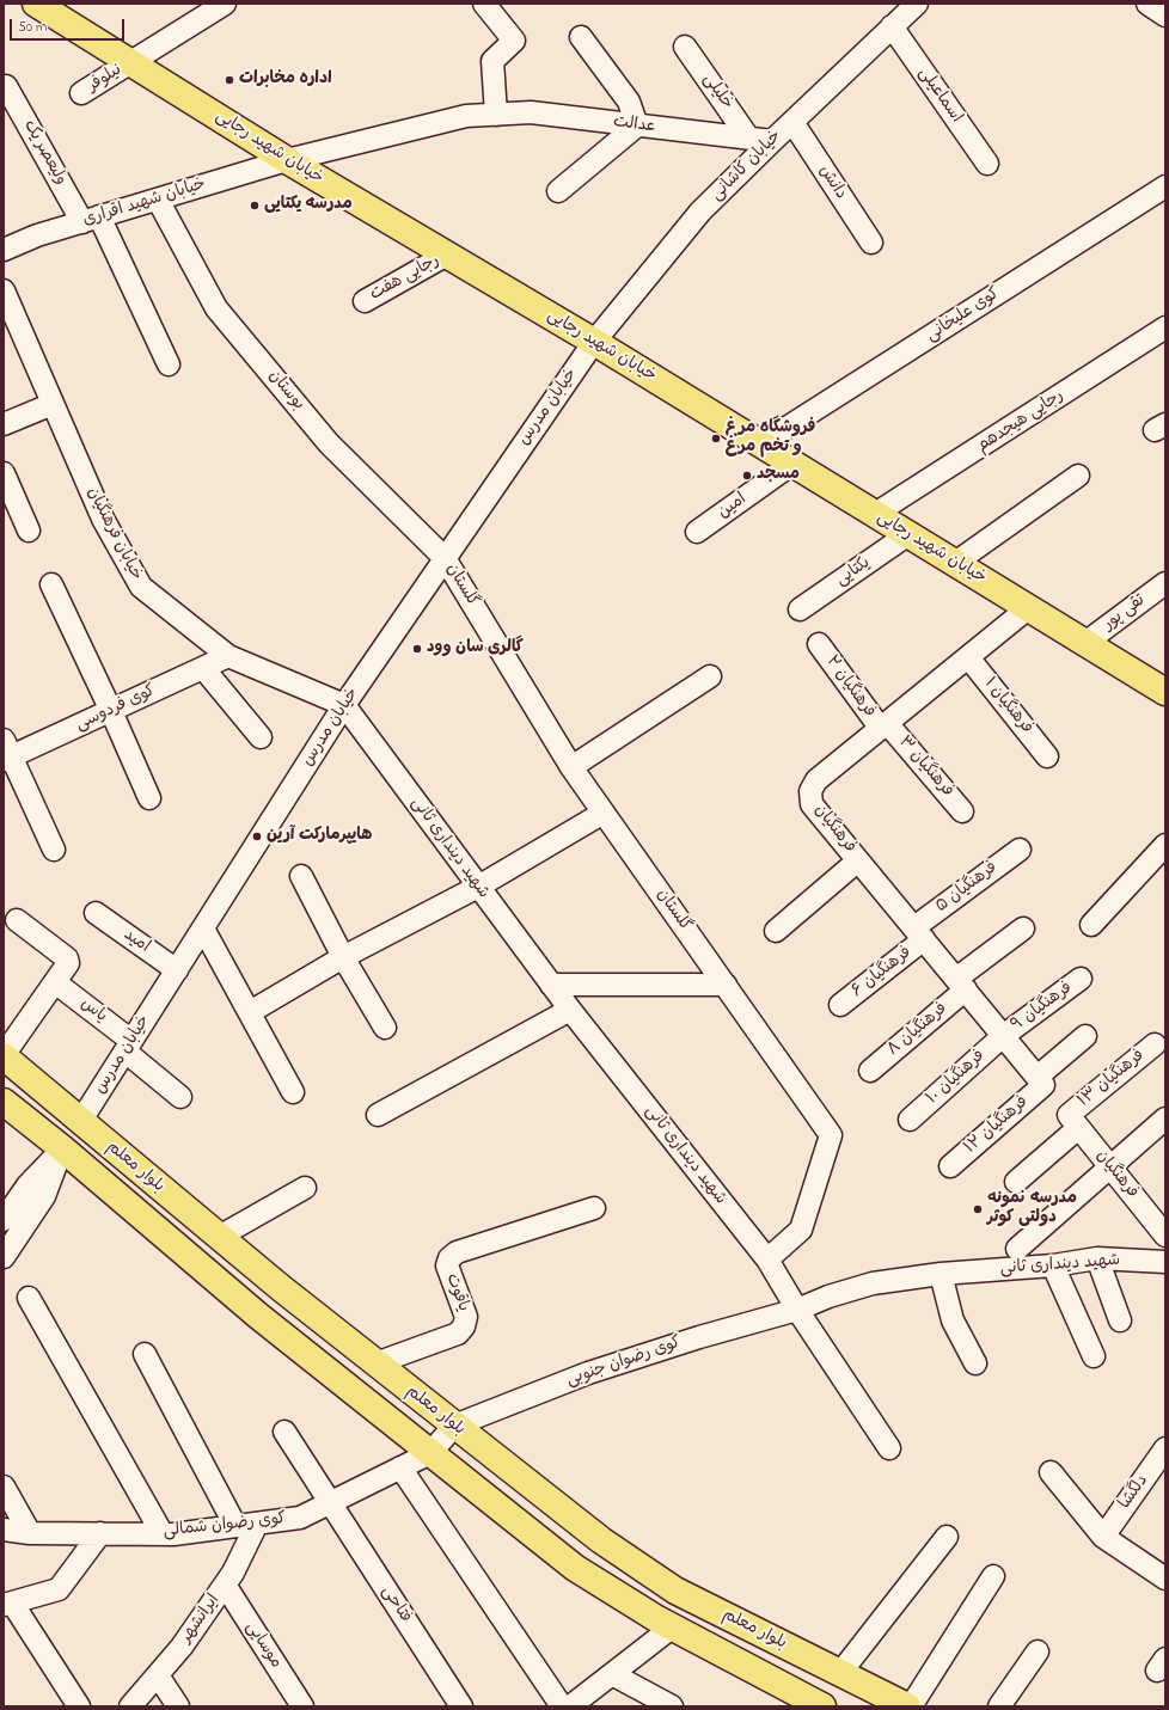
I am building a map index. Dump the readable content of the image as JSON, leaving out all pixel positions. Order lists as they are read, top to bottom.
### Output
{
  "streets": {
    "main road": ["خیابان شهید رجایی", "بلوار معلم"],
    "street": [
      "نیلوفر",
      "خلیلی",
      "اسماعیلی",
      "عدالت",
      "ولیعصر یک",
      "خیابان کاشانی",
      "دانش",
      "خیابان شهید اقراری",
      "رجایی هفت",
      "کوی علیخانی",
      "بوستان",
      "خیابان مدرس",
      "رجایی هیجدهم",
      "امین",
      "خیابان فرهنگیان",
      "یکتایی",
      "گلستان",
      "تقی پور",
      "فرهنگیان ۲",
      "فرهنگیان ۱",
      "کوی فردوسی",
      "فرهنگیان ۳",
      "فرهنگیان",
      "شهید دینداری ثانی",
      "فرهنگیان ۵",
      "امید",
      "فرهنگیان ۶",
      "فرهنگیان ۹",
      "یاس",
      "فرهنگیان ۸",
      "فرهنگیان ۱۰",
      "فرهنگیان ۱۳",
      "فرهنگیان ۱۲",
      "یاقوت",
      "کوی رضوان جنوبی",
      "دلگشا",
      "کوی رضوان شمالی",
      "فتاحی",
      "ایرانشهر",
      "موسایی"
    ]
  },
  "crossings": [
    ["نیلوفر", "خیابان شهید رجایی"],
    ["خلیلی", "عدالت"],
    ["اسماعیلی", "خیابان کاشانی"],
    ["عدالت", "خیابان شهید رجایی"],
    ["عدالت", "خیابان کاشانی"],
    ["عدالت", "خیابان شهید اقراری"],
    ["خیابان شهید رجایی", "خیابان کاشانی"],
    ["خیابان شهید رجایی", "خیابان شهید اقراری"],
    ["خیابان شهید رجایی", "رجایی هفت"],
    ["خیابان شهید رجایی", "کوی علیخانی"],
    ["خیابان شهید رجایی", "خیابان مدرس"],
    ["خیابان شهید رجایی", "رجایی هیجدهم"],
    ["خیابان شهید رجایی", "امین"],
    ["خیابان شهید رجایی", "یکتایی"],
    ["خیابان شهید رجایی", "تقی پور"],
    ["خیابان شهید رجایی", "فرهنگیان"],
    ["ولیعصر یک", "خیابان شهید اقراری"],
    ["خیابان کاشانی", "دانش"],
    ["خیابان کاشانی", "خیابان مدرس"],
    ["خیابان شهید اقراری", "بوستان"],
    ["بوستان", "خیابان مدرس"],
    ["بوستان", "گلستان"],
    ["خیابان مدرس", "خیابان فرهنگیان"],
    ["خیابان مدرس", "گلستان"],
    ["خیابان مدرس", "شهید دینداری ثانی"],
    ["خیابان مدرس", "امید"],
    ["خیابان مدرس", "یاس"],
    ["خیابان مدرس", "بلوار معلم"],
    ["خیابان فرهنگیان", "کوی فردوسی"],
    ["خیابان فرهنگیان", "شهید دینداری ثانی"],
    ["گلستان", "شهید دینداری ثانی"],
    ["فرهنگیان ۲", "فرهنگیان ۳"],
    ["فرهنگیان ۲", "فرهنگیان"],
    ["فرهنگیان ۱", "فرهنگیان"],
    ["فرهنگیان ۳", "فرهنگیان"],
    ["فرهنگیان", "فرهنگیان ۵"],
    ["فرهنگیان", "فرهنگیان ۶"],
    ["فرهنگیان", "فرهنگیان ۹"],
    ["فرهنگیان", "فرهنگیان ۸"],
    ["فرهنگیان", "فرهنگیان ۱۰"],
    ["فرهنگیان", "فرهنگیان ۱۳"],
    ["فرهنگیان", "فرهنگیان ۱۲"],
    ["شهید دینداری ثانی", "کوی رضوان جنوبی"],
    ["فرهنگیان ۵", "فرهنگیان ۶"],
    ["فرهنگیان ۹", "فرهنگیان ۱۰"],
    ["بلوار معلم", "یاقوت"],
    ["بلوار معلم", "کوی رضوان جنوبی"],
    ["بلوار معلم", "کوی رضوان شمالی"],
    ["کوی رضوان شمالی", "فتاحی"],
    ["کوی رضوان شمالی", "ایرانشهر"],
    ["ایرانشهر", "موسایی"]
  ],
  "places": [
    "اداره مخابرات",
    "مدرسه یکتایی",
    "فروشگاه مرغ و تخم مرغ",
    "مسجد",
    "گالری سان وود",
    "هایپرمارکت آرین",
    "مدرسه نمونه دولتی کوثر"
  ],
  "scale_bar": "50 m"
}
